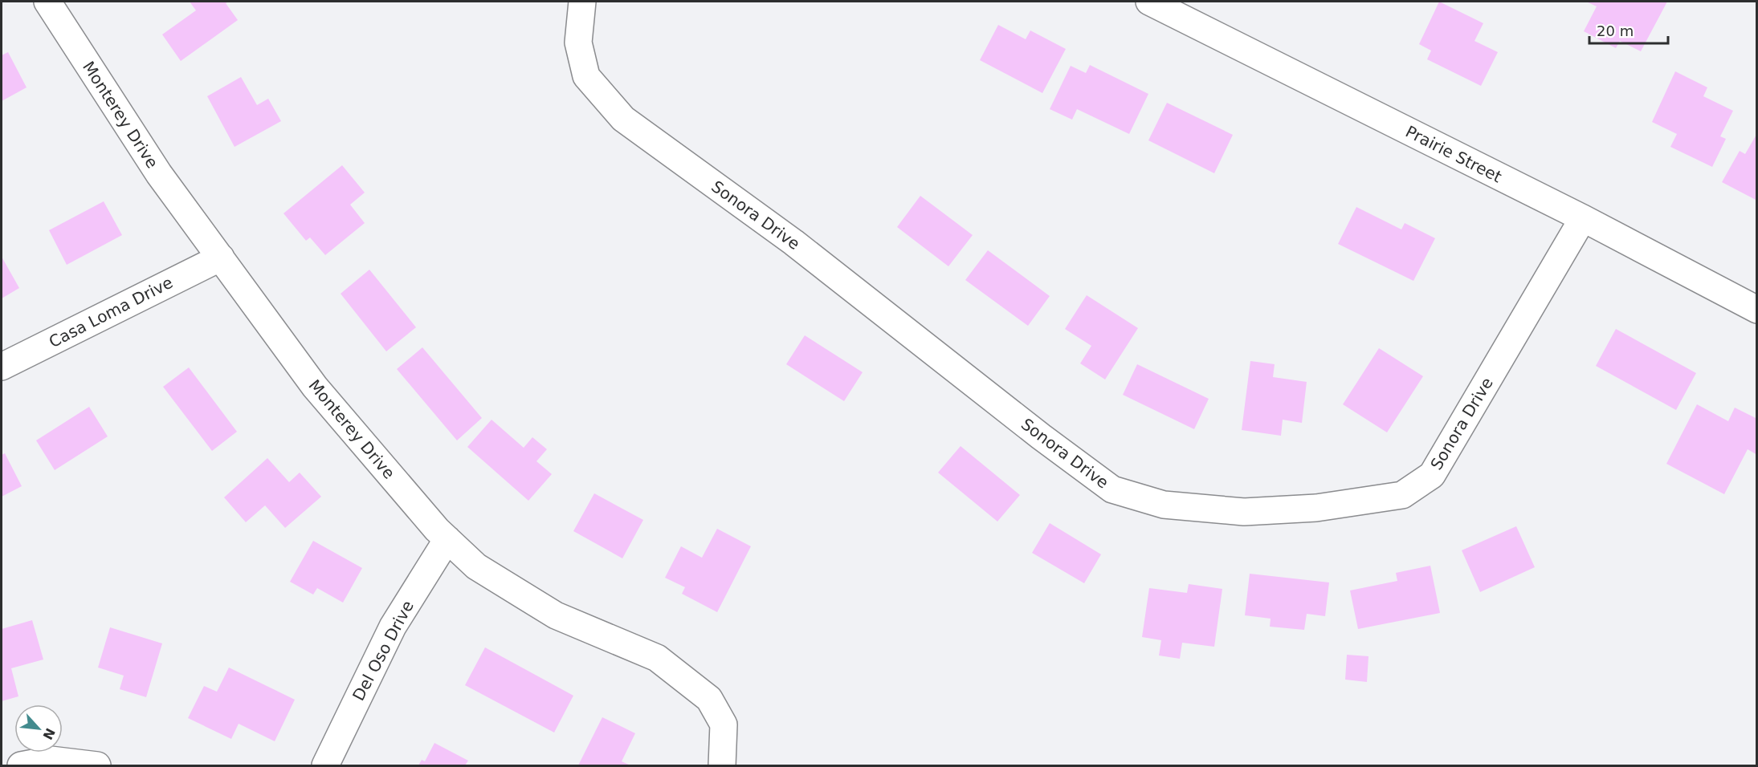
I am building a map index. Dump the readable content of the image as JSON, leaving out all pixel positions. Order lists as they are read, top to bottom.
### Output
{
  "streets": {
    "street": [
      "Monterey Drive",
      "Prairie Street",
      "Sonora Drive",
      "Casa Loma Drive",
      "Del Oso Drive"
    ]
  },
  "crossings": [
    ["Monterey Drive", "Casa Loma Drive"],
    ["Monterey Drive", "Del Oso Drive"],
    ["Prairie Street", "Sonora Drive"]
  ],
  "scale_bar": "20 m",
  "north": "bottom right"
}
